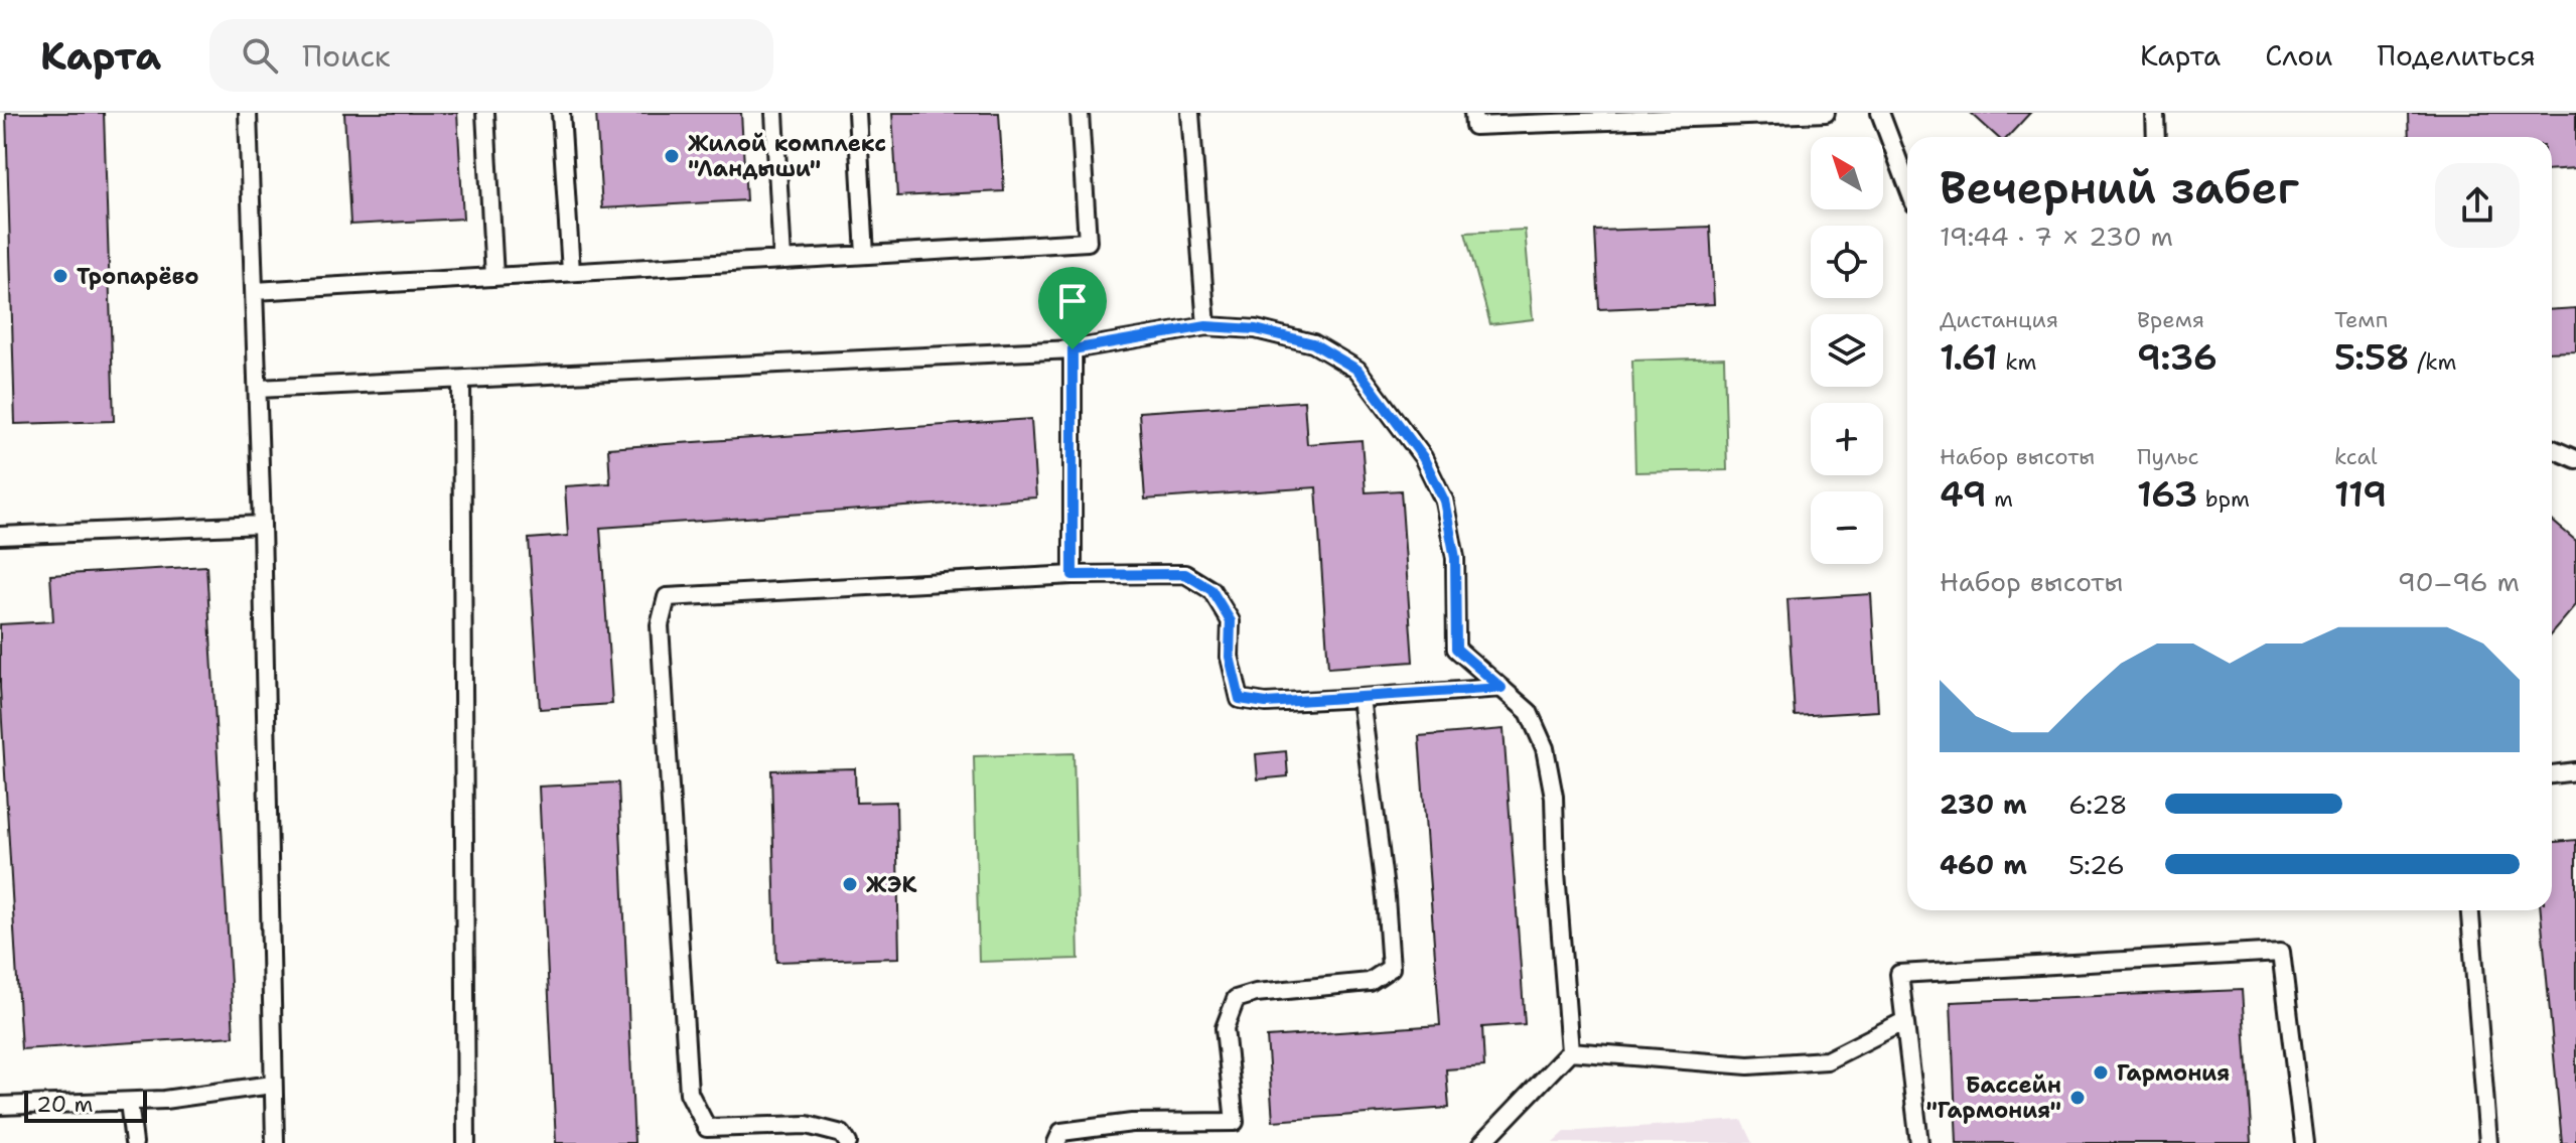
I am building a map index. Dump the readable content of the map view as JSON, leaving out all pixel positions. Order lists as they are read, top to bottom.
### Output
{
  "places": [
    "Жилой комплекс \"Ландыши\"",
    "Тропарёво",
    "ЖЭК",
    "Гармония",
    "Бассейн \"Гармония\""
  ],
  "scale_bar": "20 m",
  "north": "top left",
  "page": {
    "header": "Карта",
    "search": "Поиск",
    "nav": ["Карта", "Слои", "Поделиться"],
    "map_buttons": ["+", "−"],
    "heading": ["Вечерний забег", "19:44 · 7 × 230 m"],
    "stats": [
      ["Дистанция", "1.61 km"],
      ["Время", "9:36"],
      ["Темп", "5:58 /km"],
      ["Набор высоты", "49 m"],
      ["Пульс", "163 bpm"],
      ["kcal", "119"]
    ],
    "chart": ["Набор высоты", "90–96 m"],
    "list": [
      {
        "name": "230 m",
        "note": "6:28"
      },
      {
        "name": "460 m",
        "note": "5:26"
      }
    ],
    "scale": "20 m"
  }
}
